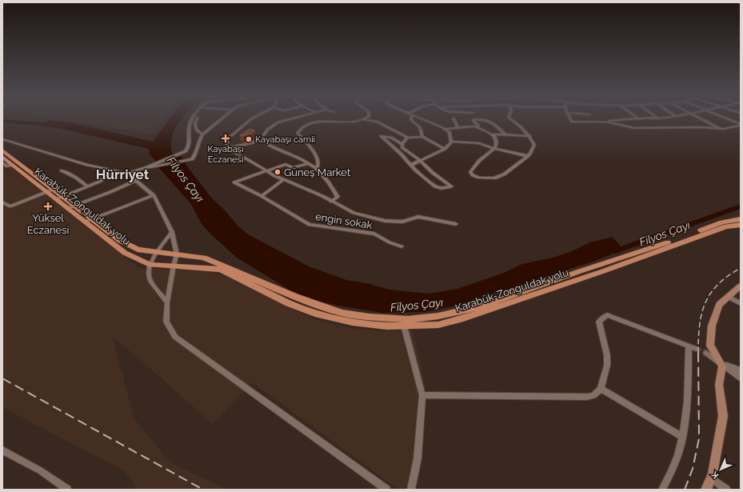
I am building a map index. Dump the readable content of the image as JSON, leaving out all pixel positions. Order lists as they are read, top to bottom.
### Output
{
  "streets": {
    "highway": ["Karabük-Zonguldak yolu"],
    "street": ["engin sokak"]
  },
  "districts": ["Hürriyet"],
  "water": ["Filyos Çayı"],
  "places": {
    "health": ["Kayabaşı Eczanesi", "Yüksel Eczanesi"],
    "other": ["Kayabaşı camii", "Güneş Market"]
  },
  "north": "bottom left"
}
